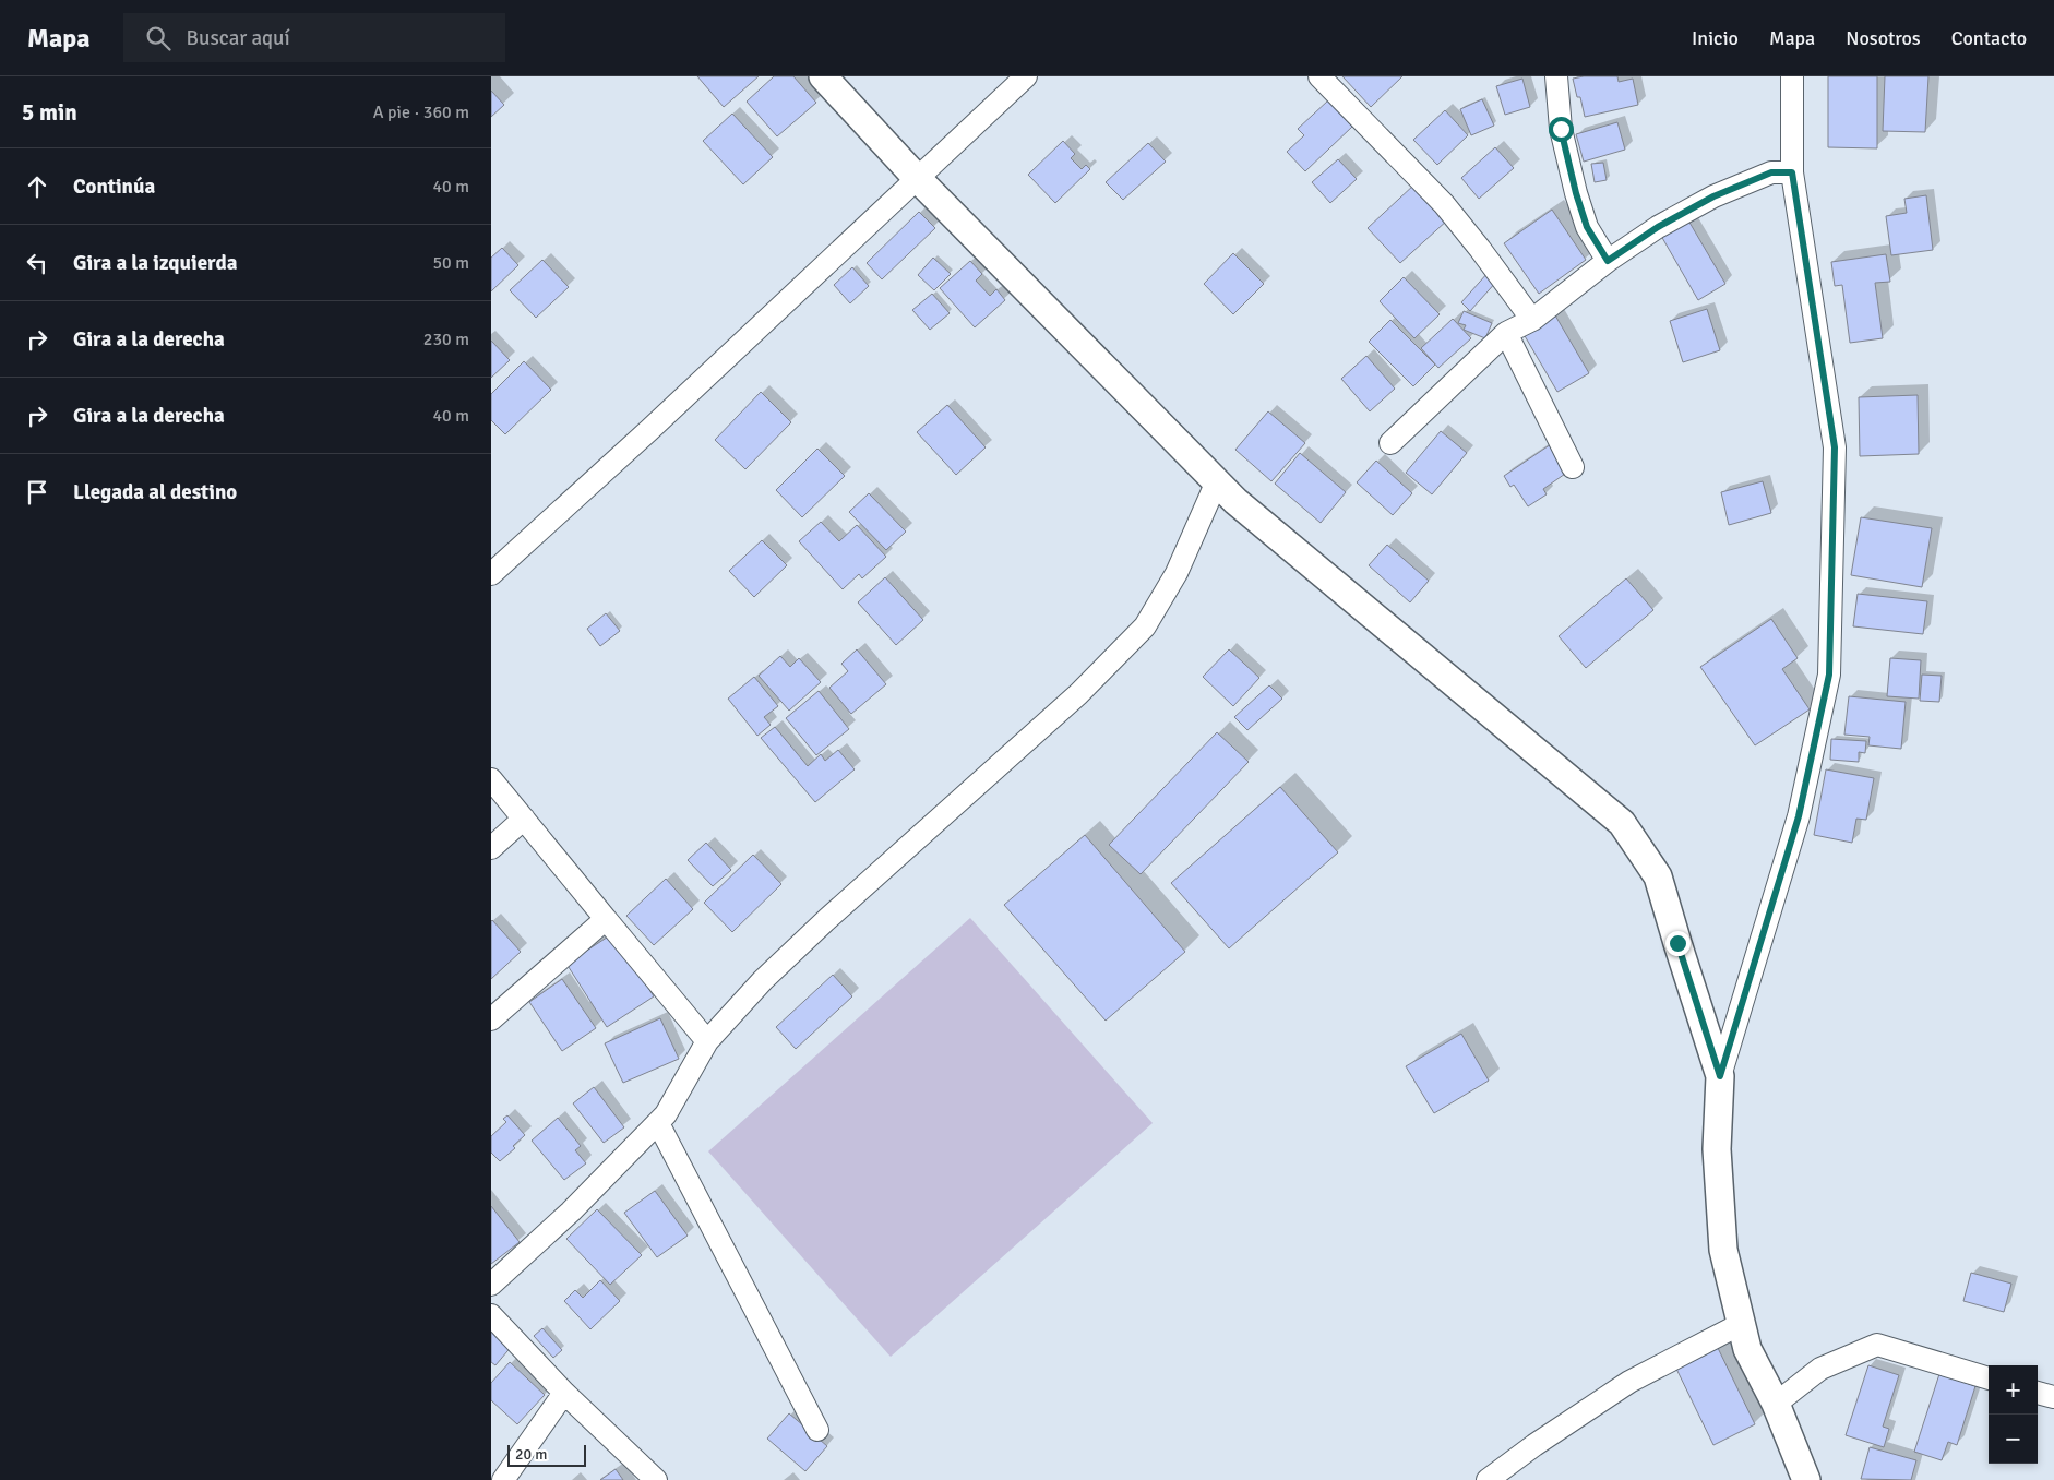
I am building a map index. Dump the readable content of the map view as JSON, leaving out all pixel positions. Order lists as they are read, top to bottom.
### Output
{
  "scale_bar": "20 m",
  "page": {
    "header": "Mapa",
    "search": "Buscar aquí",
    "nav": [
      "Inicio",
      "Mapa",
      "Nosotros",
      "Contacto"
    ],
    "heading": ["5 min", "A pie · 360 m"],
    "list": [
      ["Continúa", "40 m"],
      ["Gira a la izquierda", "50 m"],
      ["Gira a la derecha", "230 m"],
      ["Gira a la derecha", "40 m"],
      "Llegada al destino"
    ],
    "map_buttons": ["+", "−"],
    "scale": "20 m"
  }
}
